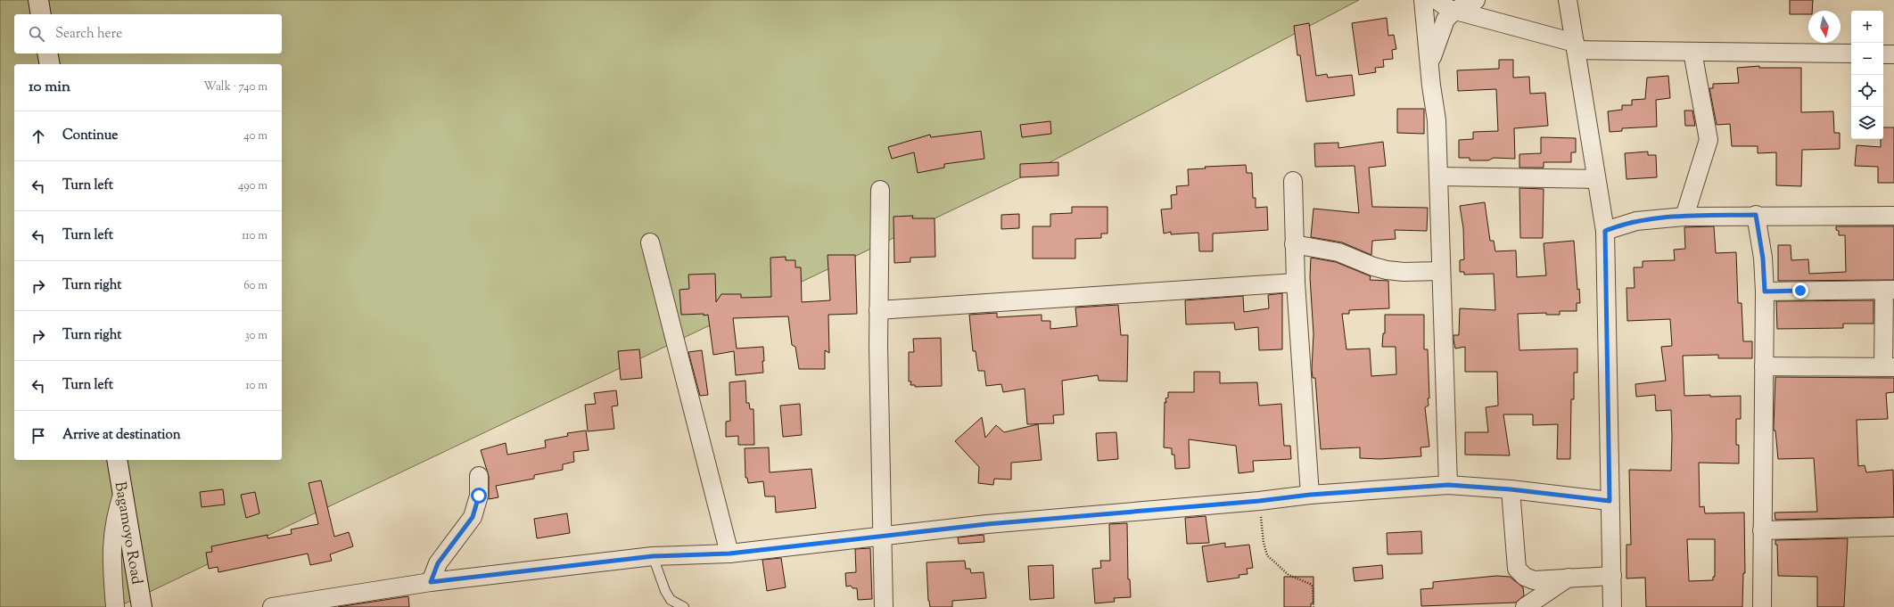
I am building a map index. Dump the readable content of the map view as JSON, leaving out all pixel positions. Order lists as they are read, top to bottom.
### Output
{
  "streets": {
    "main road": ["Bagamoyo Road"]
  },
  "north": "bottom",
  "page": {
    "map_buttons": ["+", "−"],
    "search": "Search here",
    "heading": ["10 min", "Walk · 740 m"],
    "list": [
      ["Continue", "40 m"],
      ["Turn left", "490 m"],
      ["Turn left", "110 m"],
      ["Turn right", "60 m"],
      ["Turn right", "30 m"],
      ["Turn left", "10 m"],
      "Arrive at destination"
    ]
  }
}
